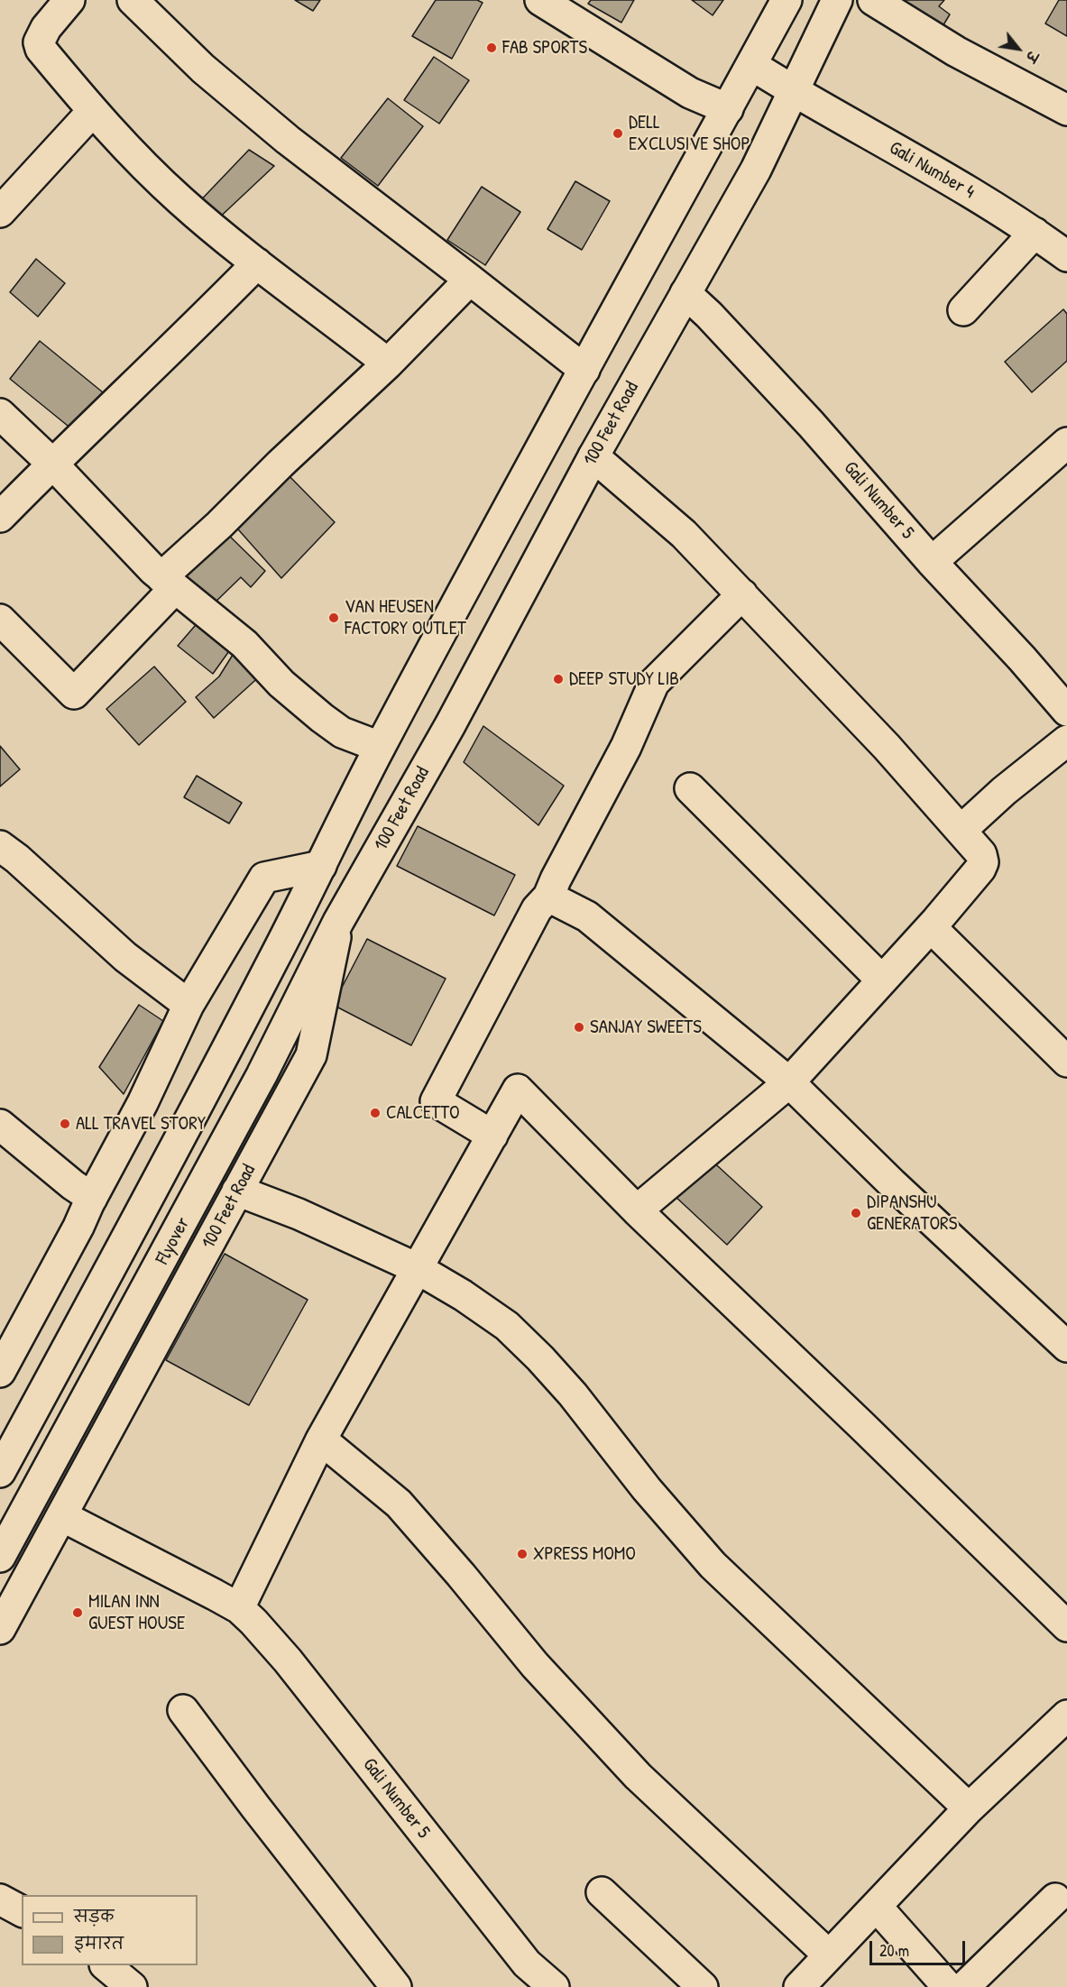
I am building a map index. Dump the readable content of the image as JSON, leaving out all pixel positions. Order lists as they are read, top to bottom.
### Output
{
  "streets": {
    "street": [
      "Gali Number 4",
      "100 Feet Road",
      "Gali Number 5",
      "Flyover"
    ]
  },
  "crossings": [
    ["Gali Number 4", "100 Feet Road"],
    ["100 Feet Road", "Gali Number 5"],
    ["100 Feet Road", "Flyover"]
  ],
  "places": [
    "FAB SPORTS",
    "DELL EXCLUSIVE SHOP",
    "VAN HEUSEN FACTORY OUTLET",
    "DEEP STUDY LIB",
    "SANJAY SWEETS",
    "CALCETTO",
    "ALL TRAVEL STORY",
    "DIPANSHU GENERATORS",
    "XPRESS MOMO",
    "MILAN INN GUEST HOUSE"
  ],
  "legend": ["सड़क", "इमारत"],
  "scale_bar": "20 m",
  "north": "bottom right"
}
